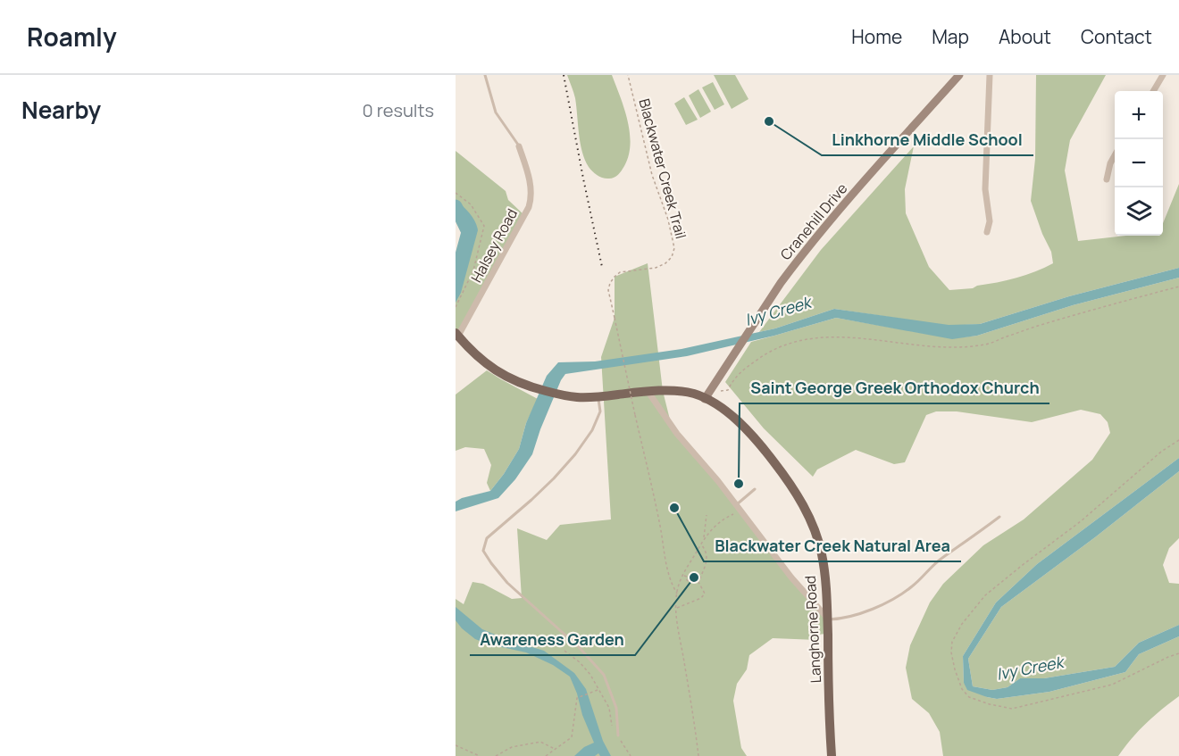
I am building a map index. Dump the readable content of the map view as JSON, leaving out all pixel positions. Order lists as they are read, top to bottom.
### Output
{
  "streets": {
    "main road": ["Cranehill Drive", "Langhorne Road"],
    "street": ["Halsey Road"],
    "path": ["Blackwater Creek Trail"]
  },
  "crossings": [
    ["Cranehill Drive", "Langhorne Road"],
    ["Halsey Road", "Langhorne Road"]
  ],
  "water": ["Ivy Creek"],
  "places": [
    "Linkhorne Middle School",
    "Saint George Greek Orthodox Church",
    "Blackwater Creek Natural Area",
    "Awareness Garden"
  ],
  "page": {
    "header": "Roamly",
    "nav": [
      "Home",
      "Map",
      "About",
      "Contact"
    ],
    "heading": ["Nearby", "0 results"],
    "map_buttons": ["+", "−"]
  }
}
